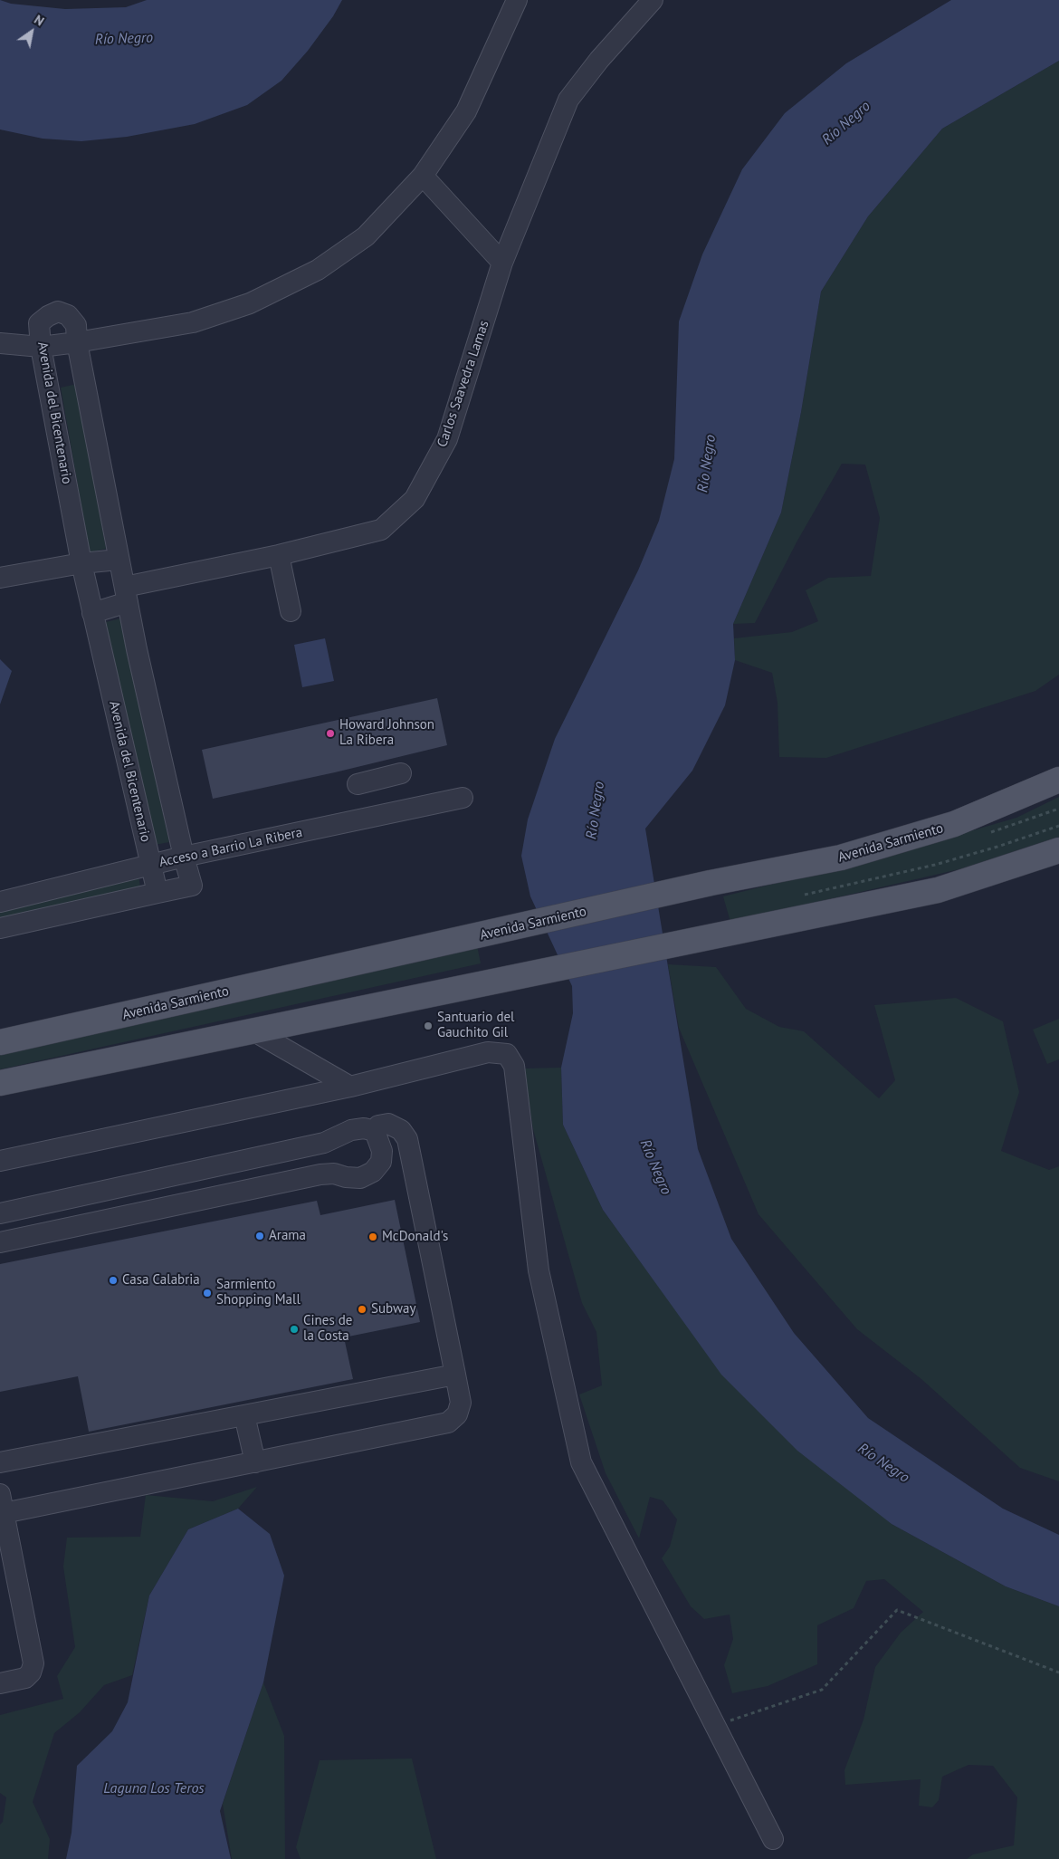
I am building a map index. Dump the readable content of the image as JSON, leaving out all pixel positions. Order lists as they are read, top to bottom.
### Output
{
  "streets": {
    "main road": ["Avenida Sarmiento"],
    "street": ["Carlos Saavedra Lamas", "Avenida del Bicentenario", "Acceso a Barrio La Ribera"]
  },
  "crossings": [
    ["Carlos Saavedra Lamas", "Avenida del Bicentenario"],
    ["Avenida del Bicentenario", "Acceso a Barrio La Ribera"]
  ],
  "water": ["Río Negro", "Laguna Los Teros"],
  "places": [
    "Howard Johnson La Ribera",
    "Santuario del Gauchito Gil",
    "Arama",
    "McDonald's",
    "Casa Calabria",
    "Sarmiento Shopping Mall",
    "Subway",
    "Cines de la Costa"
  ],
  "north": "top right"
}
